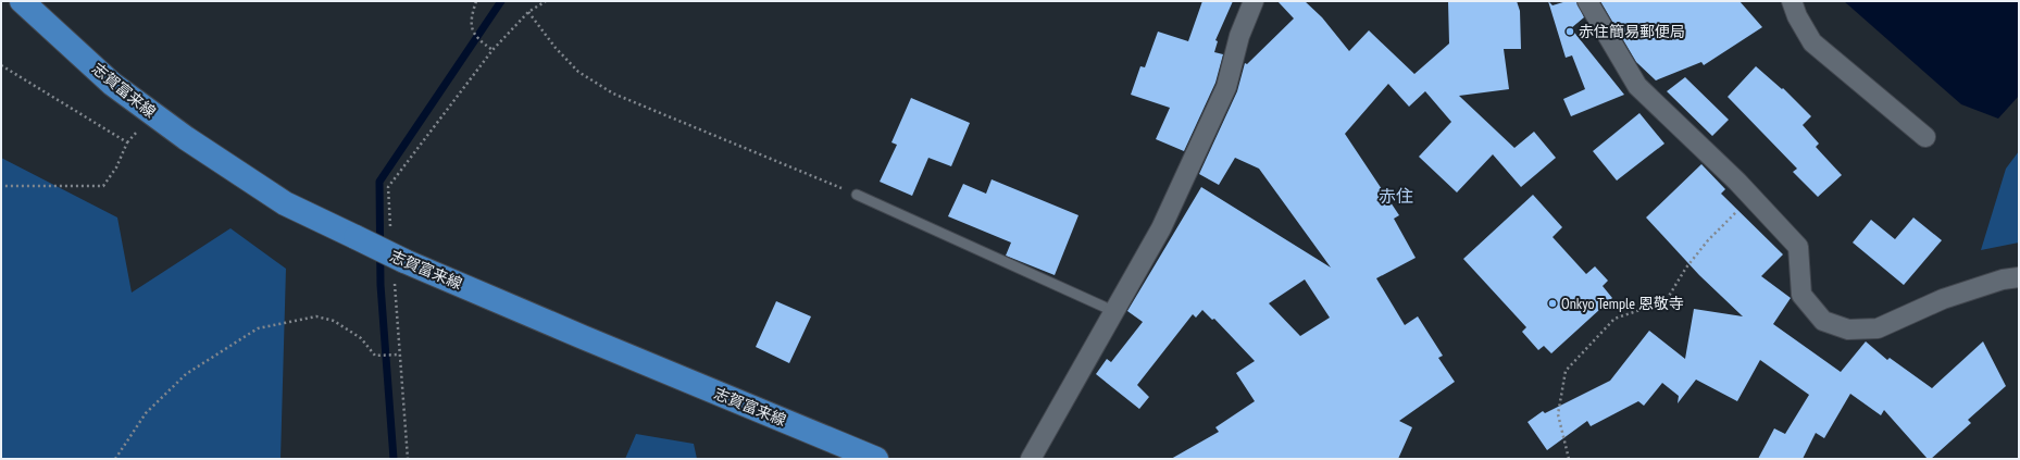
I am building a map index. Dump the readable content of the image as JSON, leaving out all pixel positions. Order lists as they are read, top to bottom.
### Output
{
  "streets": {
    "main road": ["志賀富来線"]
  },
  "districts": ["赤住"],
  "places": ["赤住簡易郵便局", "Onkyo Temple 恩敬寺"]
}
